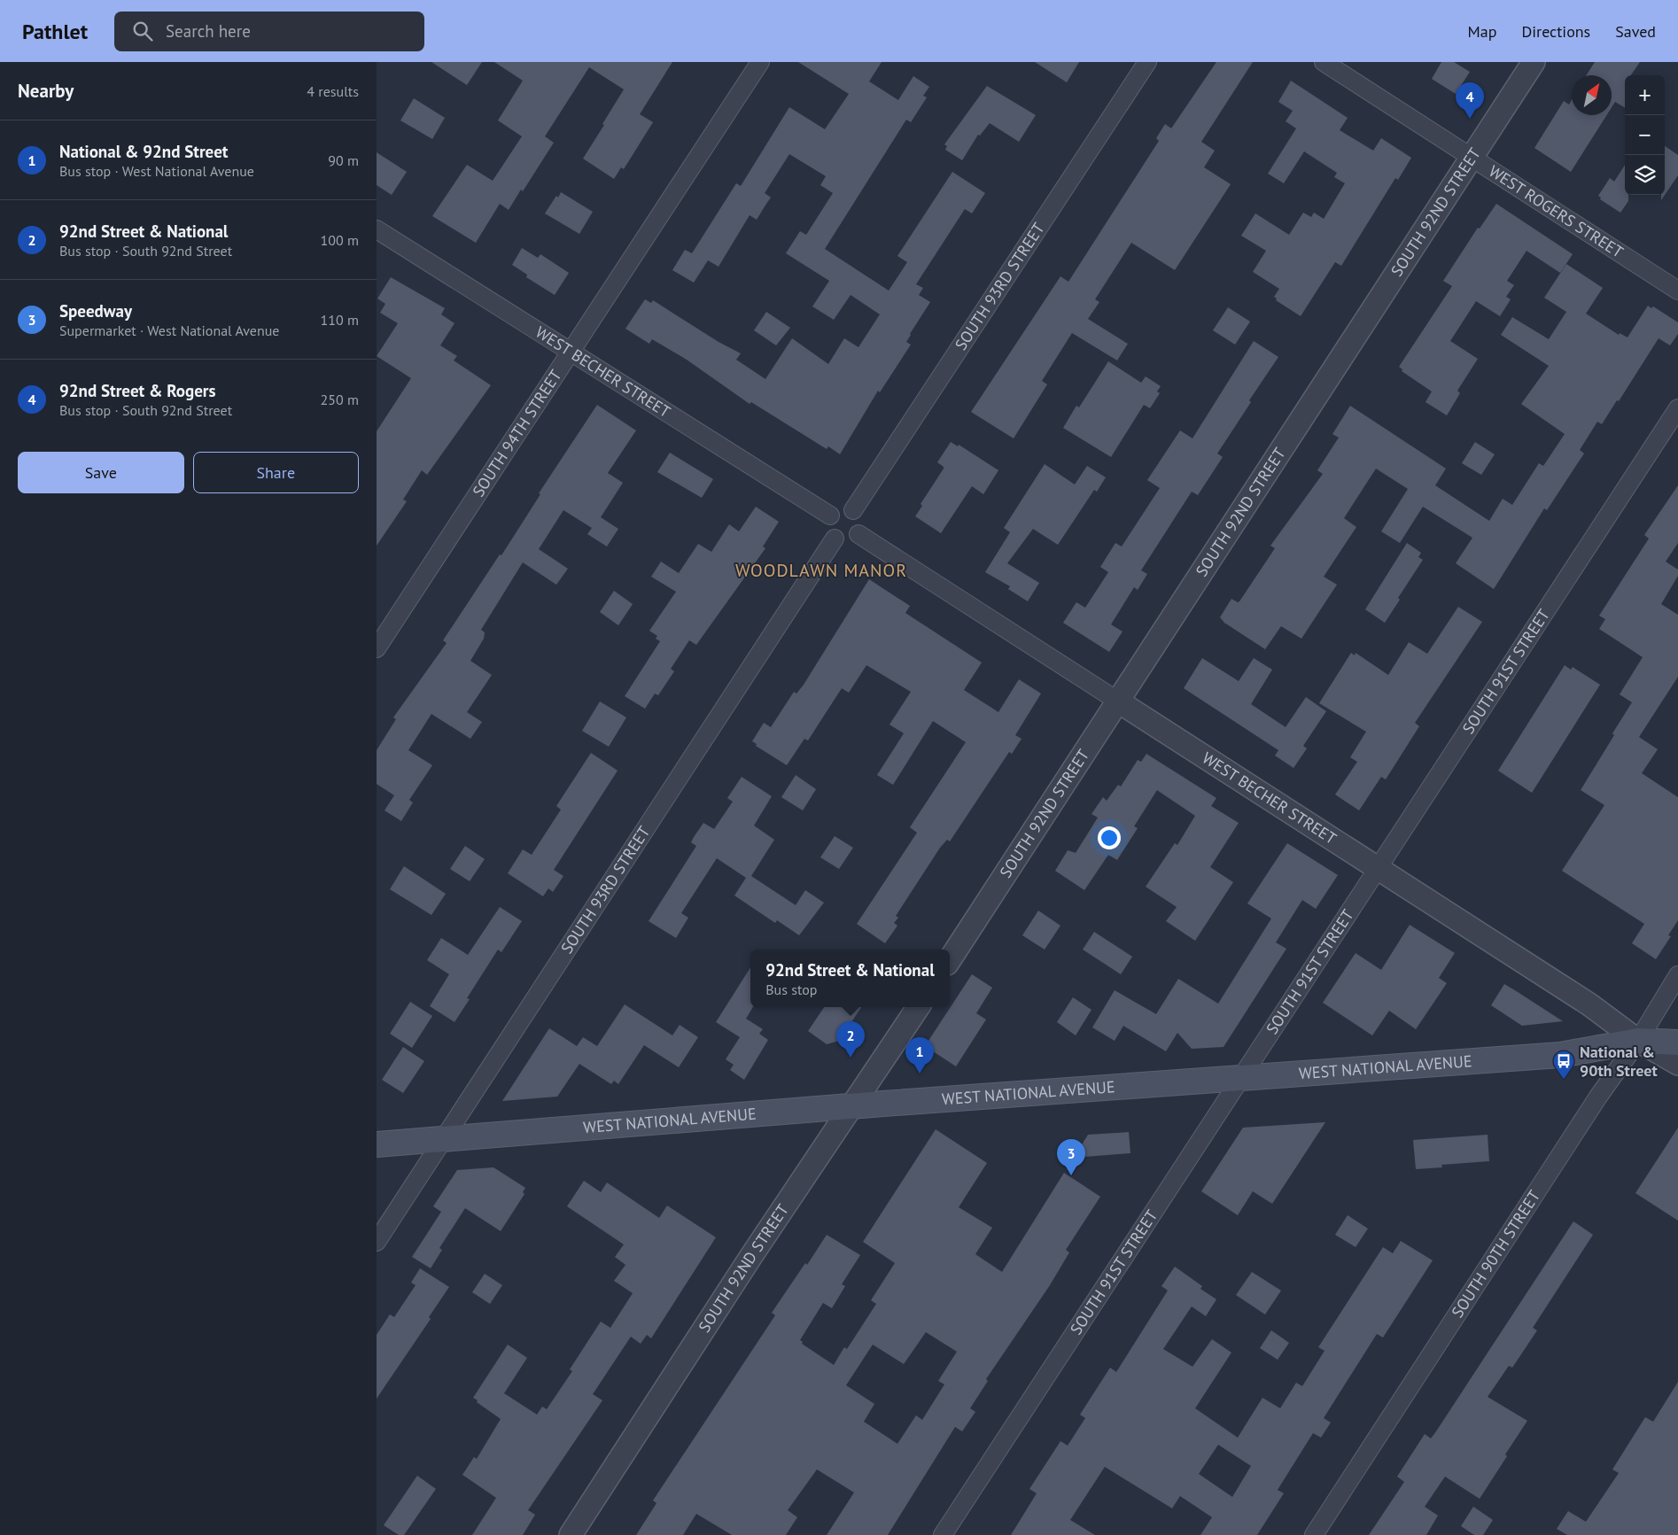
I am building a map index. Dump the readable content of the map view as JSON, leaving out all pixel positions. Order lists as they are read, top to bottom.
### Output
{
  "streets": {
    "main road": ["WEST NATIONAL AVENUE"],
    "street": [
      "SOUTH 92ND STREET",
      "WEST ROGERS STREET",
      "SOUTH 93RD STREET",
      "WEST BECHER STREET",
      "SOUTH 94TH STREET",
      "SOUTH 91ST STREET",
      "SOUTH 90TH STREET"
    ]
  },
  "crossings": [
    ["SOUTH 92ND STREET", "WEST ROGERS STREET"],
    ["SOUTH 92ND STREET", "WEST BECHER STREET"],
    ["SOUTH 92ND STREET", "WEST NATIONAL AVENUE"],
    ["SOUTH 93RD STREET", "WEST BECHER STREET"],
    ["SOUTH 93RD STREET", "WEST NATIONAL AVENUE"],
    ["WEST BECHER STREET", "SOUTH 94TH STREET"],
    ["WEST BECHER STREET", "SOUTH 91ST STREET"],
    ["WEST BECHER STREET", "WEST NATIONAL AVENUE"],
    ["WEST BECHER STREET", "SOUTH 90TH STREET"],
    ["SOUTH 91ST STREET", "WEST NATIONAL AVENUE"],
    ["WEST NATIONAL AVENUE", "SOUTH 90TH STREET"]
  ],
  "districts": ["WOODLAWN MANOR"],
  "places": {
    "bus stop": ["National & 90th Street"]
  },
  "north": "top right",
  "page": {
    "header": "Pathlet",
    "search": "Search here",
    "nav": ["Map", "Directions", "Saved"],
    "heading": ["Nearby", "4 results"],
    "map_buttons": ["+", "−"],
    "pins": [
      "4",
      "2",
      "1",
      "3"
    ],
    "list": [
      {
        "mark": "1",
        "name": "National & 92nd Street",
        "note": "Bus stop · West National Avenue",
        "value": "90 m"
      },
      {
        "mark": "2",
        "name": "92nd Street & National",
        "note": "Bus stop · South 92nd Street",
        "value": "100 m"
      },
      {
        "mark": "3",
        "name": "Speedway",
        "note": "Supermarket · West National Avenue",
        "value": "110 m"
      },
      {
        "mark": "4",
        "name": "92nd Street & Rogers",
        "note": "Bus stop · South 92nd Street",
        "value": "250 m"
      }
    ],
    "buttons": ["Save", "Share"],
    "popup": ["92nd Street & National", "Bus stop"]
  }
}
